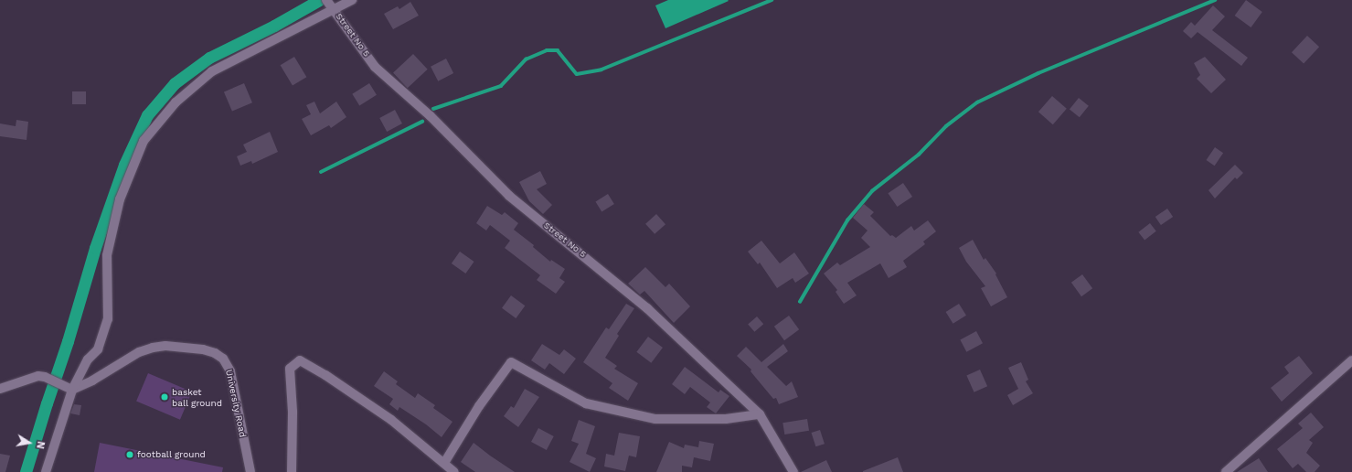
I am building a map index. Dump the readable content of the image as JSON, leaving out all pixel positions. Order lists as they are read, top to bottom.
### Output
{
  "streets": {
    "street": ["Street No 5", "University Road"]
  },
  "places": ["basket ball ground", "football ground"],
  "north": "right"
}
